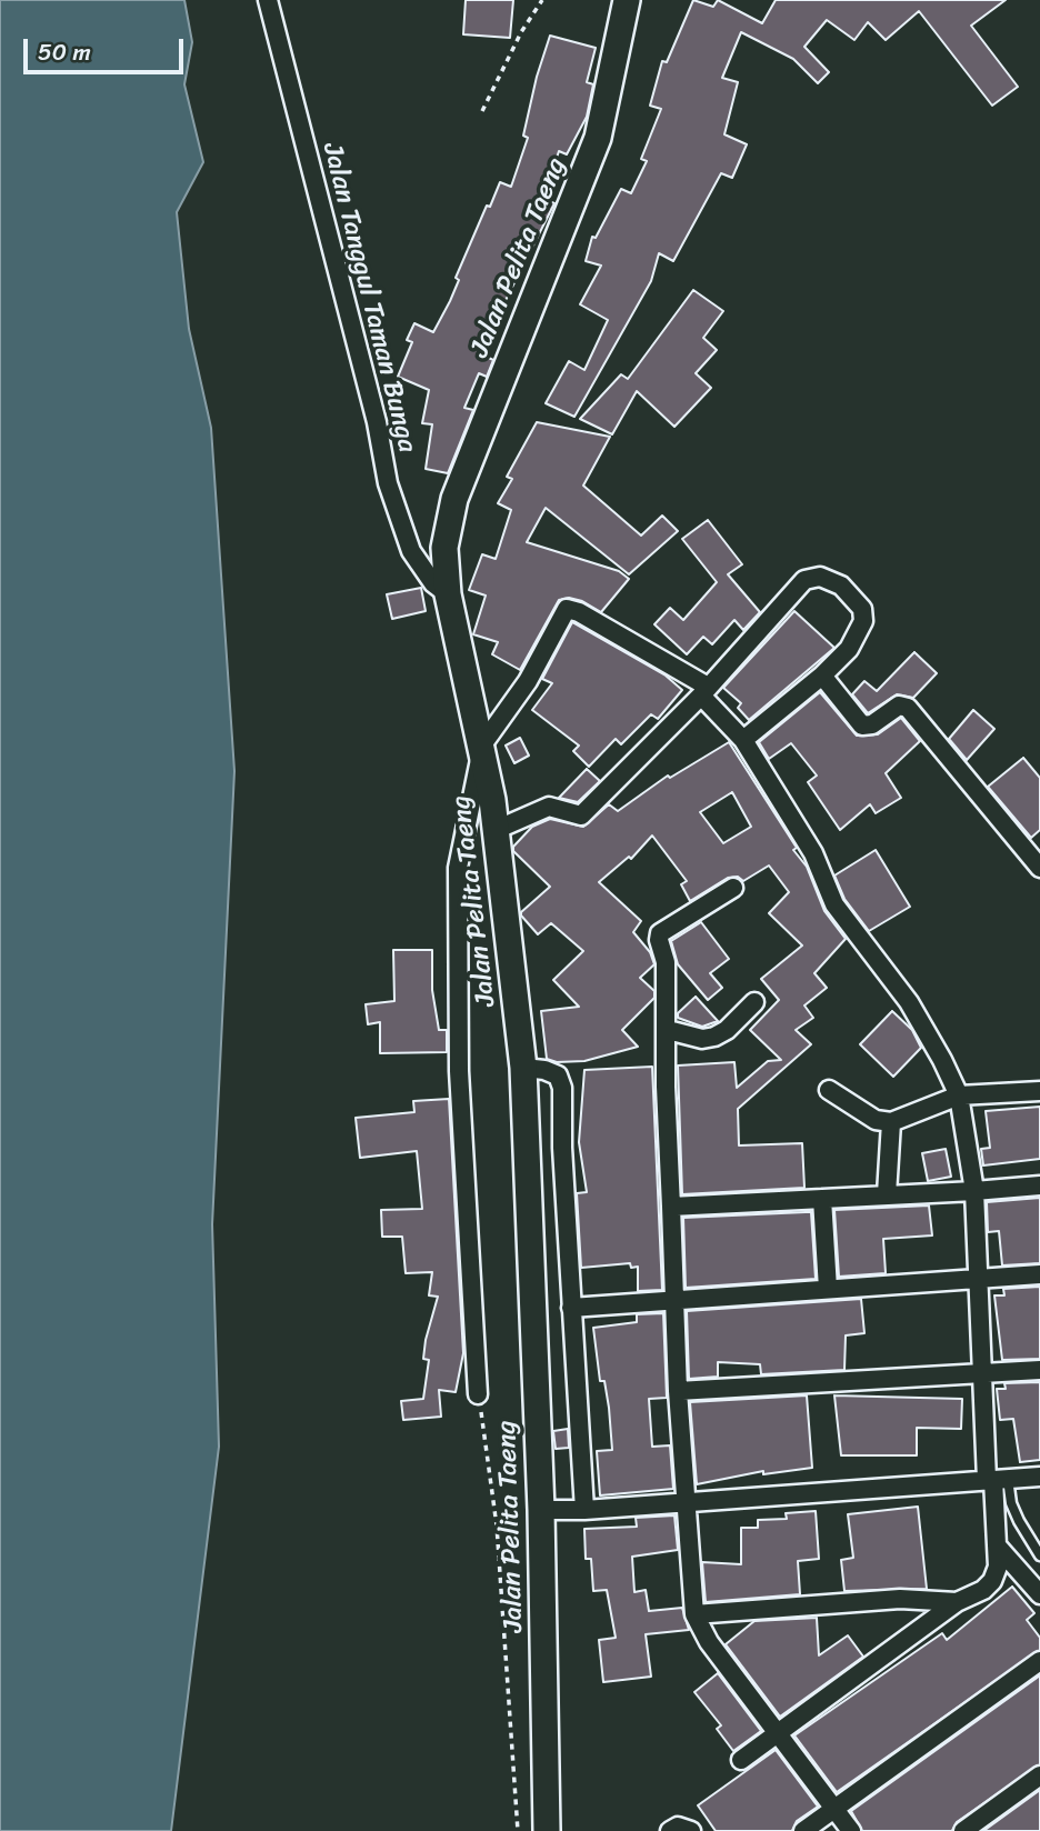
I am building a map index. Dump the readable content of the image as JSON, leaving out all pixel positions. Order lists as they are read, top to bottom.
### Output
{
  "streets": {
    "street": ["Jalan Pelita Taeng", "Jalan Tanggul Taman Bunga"]
  },
  "crossings": [
    ["Jalan Pelita Taeng", "Jalan Tanggul Taman Bunga"]
  ],
  "scale_bar": "50 m"
}
